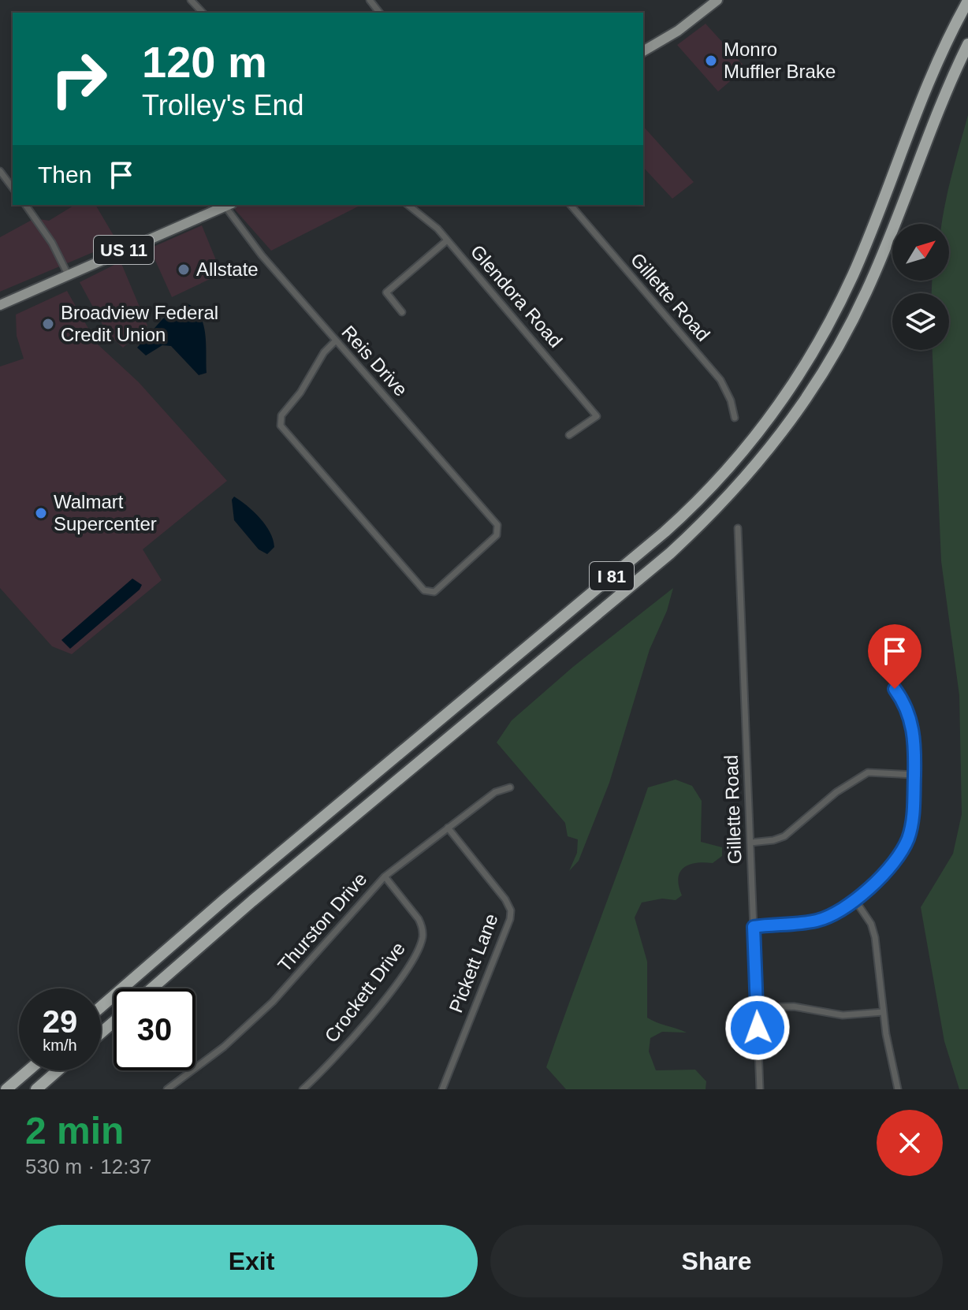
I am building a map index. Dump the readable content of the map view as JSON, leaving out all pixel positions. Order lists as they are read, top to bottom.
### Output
{
  "streets": {
    "highway": ["I 81"],
    "main road": ["US 11"],
    "street": [
      "Glendora Road",
      "Gillette Road",
      "Reis Drive",
      "Thurston Drive",
      "Pickett Lane",
      "Crockett Drive"
    ]
  },
  "crossings": [
    ["US 11", "Reis Drive"],
    ["Thurston Drive", "Pickett Lane"],
    ["Thurston Drive", "Crockett Drive"]
  ],
  "places": [
    "Monro Muffler Brake",
    "Allstate",
    "Broadview Federal Credit Union",
    "Walmart Supercenter"
  ],
  "north": "top right",
  "page": {
    "turn": ["120 m", "Trolley's End"],
    "then": "Then",
    "speed": "29 km/h",
    "limit": "30",
    "heading": ["2 min", "530 m · 12:37"],
    "buttons": ["Exit", "Share"]
  }
}
